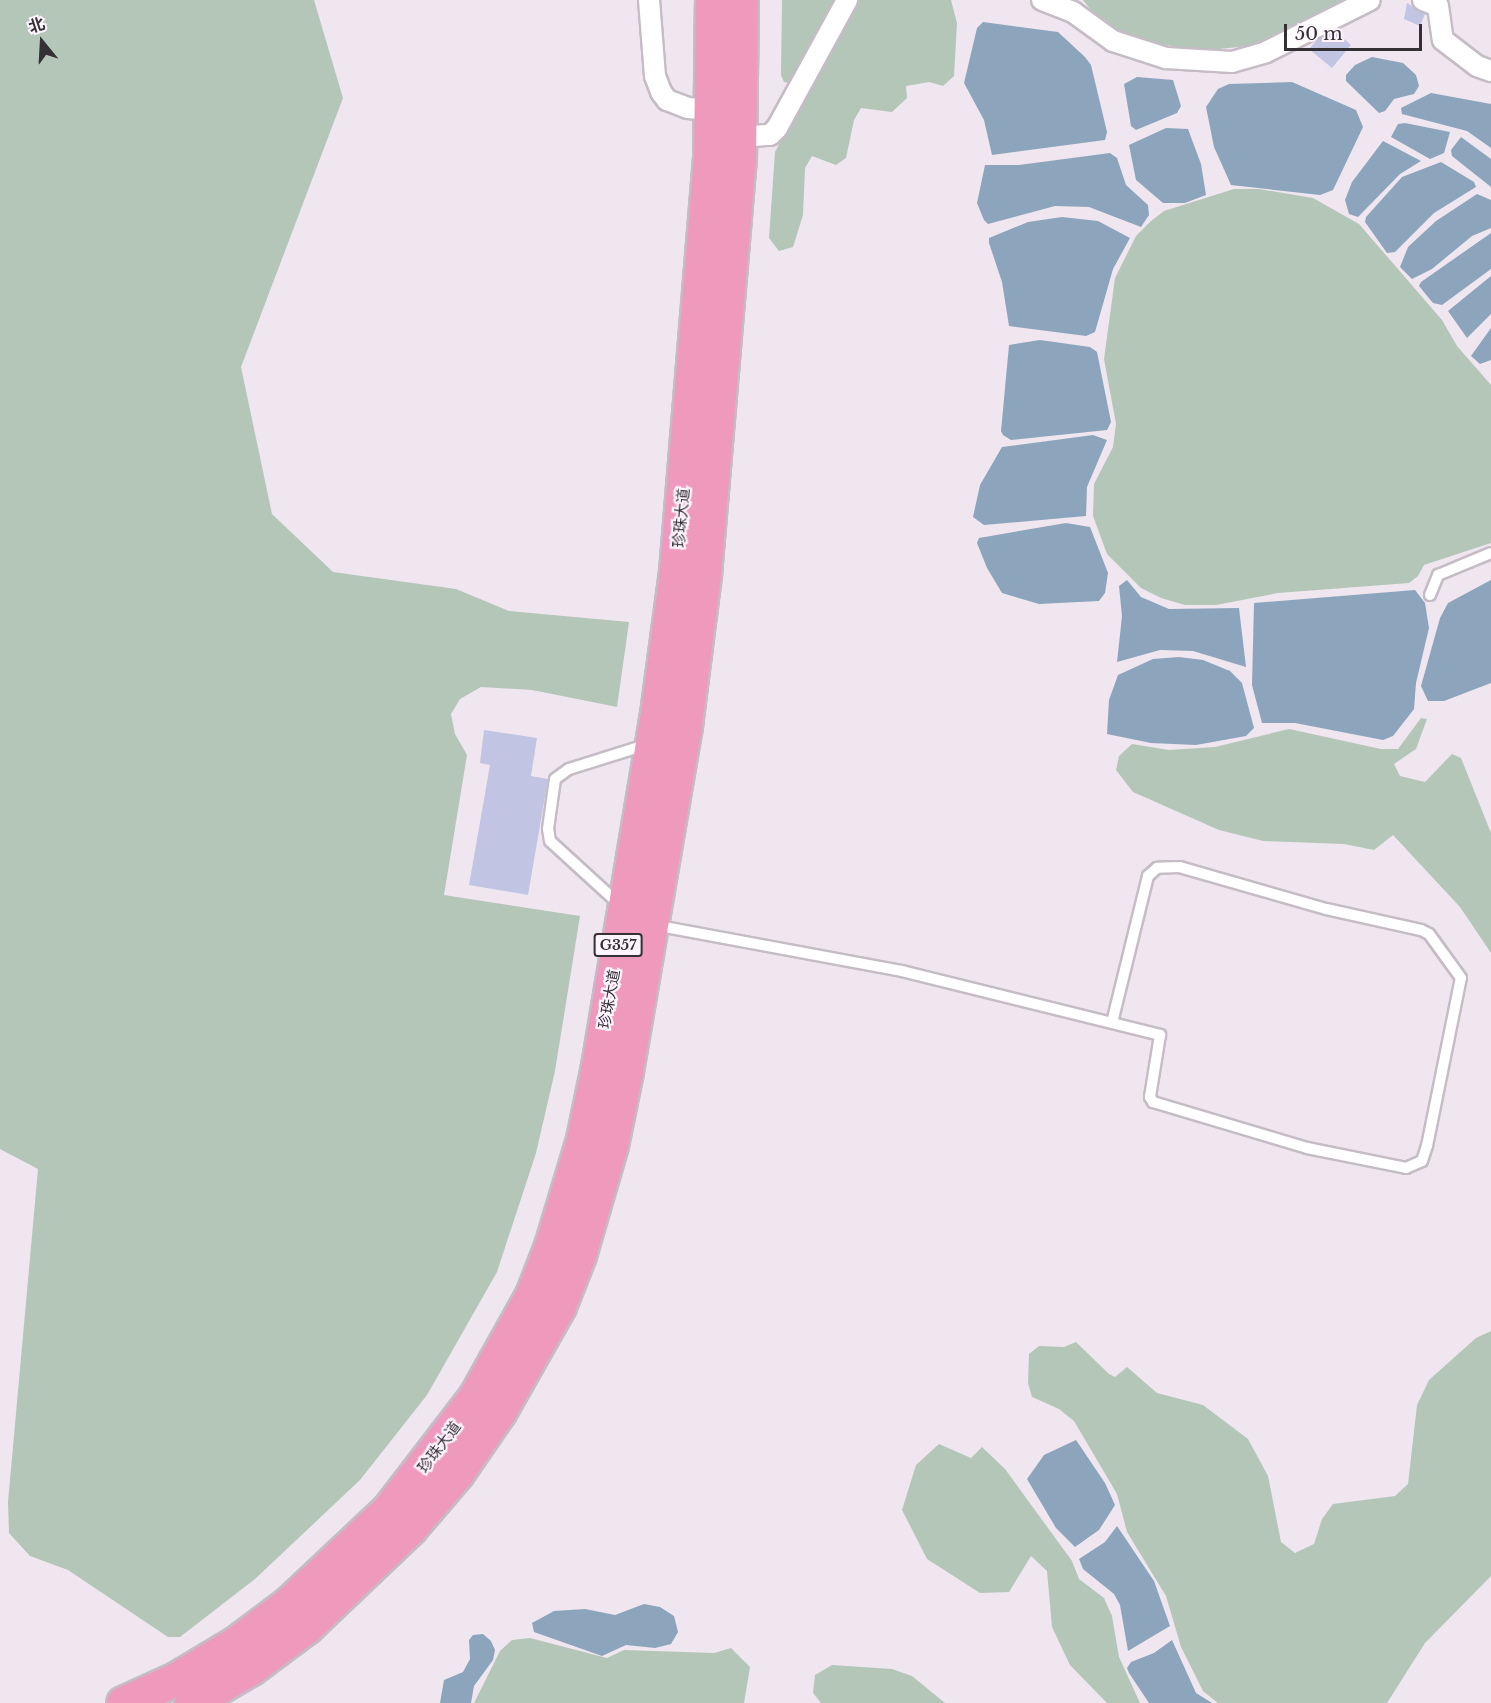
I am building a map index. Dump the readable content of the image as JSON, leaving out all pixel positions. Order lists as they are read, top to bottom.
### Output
{
  "streets": {
    "highway": ["珍珠大道", "G357"]
  },
  "scale_bar": "50 m",
  "north": "top"
}
